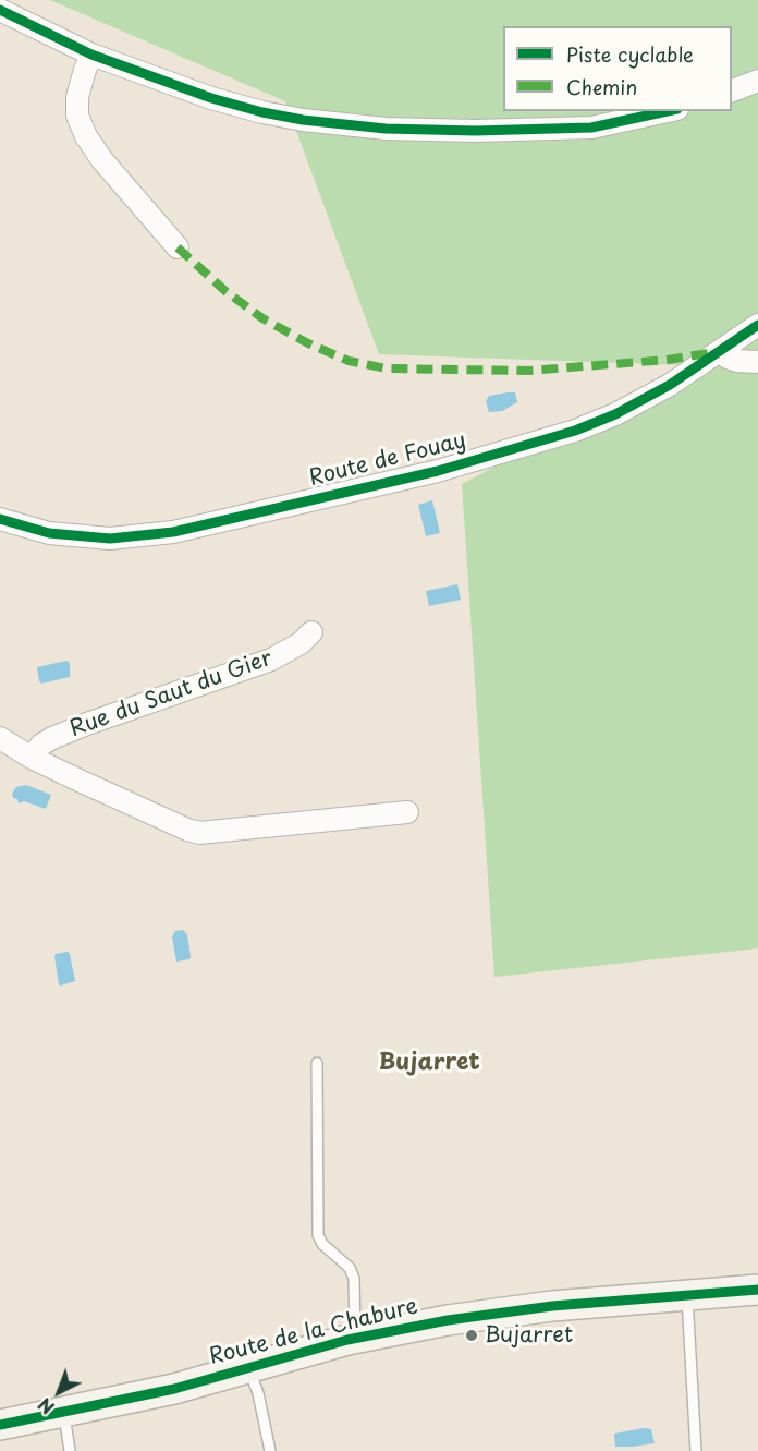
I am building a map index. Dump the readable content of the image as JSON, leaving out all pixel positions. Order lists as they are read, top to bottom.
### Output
{
  "streets": {
    "main road": ["Route de la Chabure"],
    "street": ["Route de Fouay", "Rue du Saut du Gier"]
  },
  "districts": ["Bujarret"],
  "places": ["Bujarret"],
  "legend": ["Piste cyclable", "Chemin"],
  "north": "bottom left"
}
